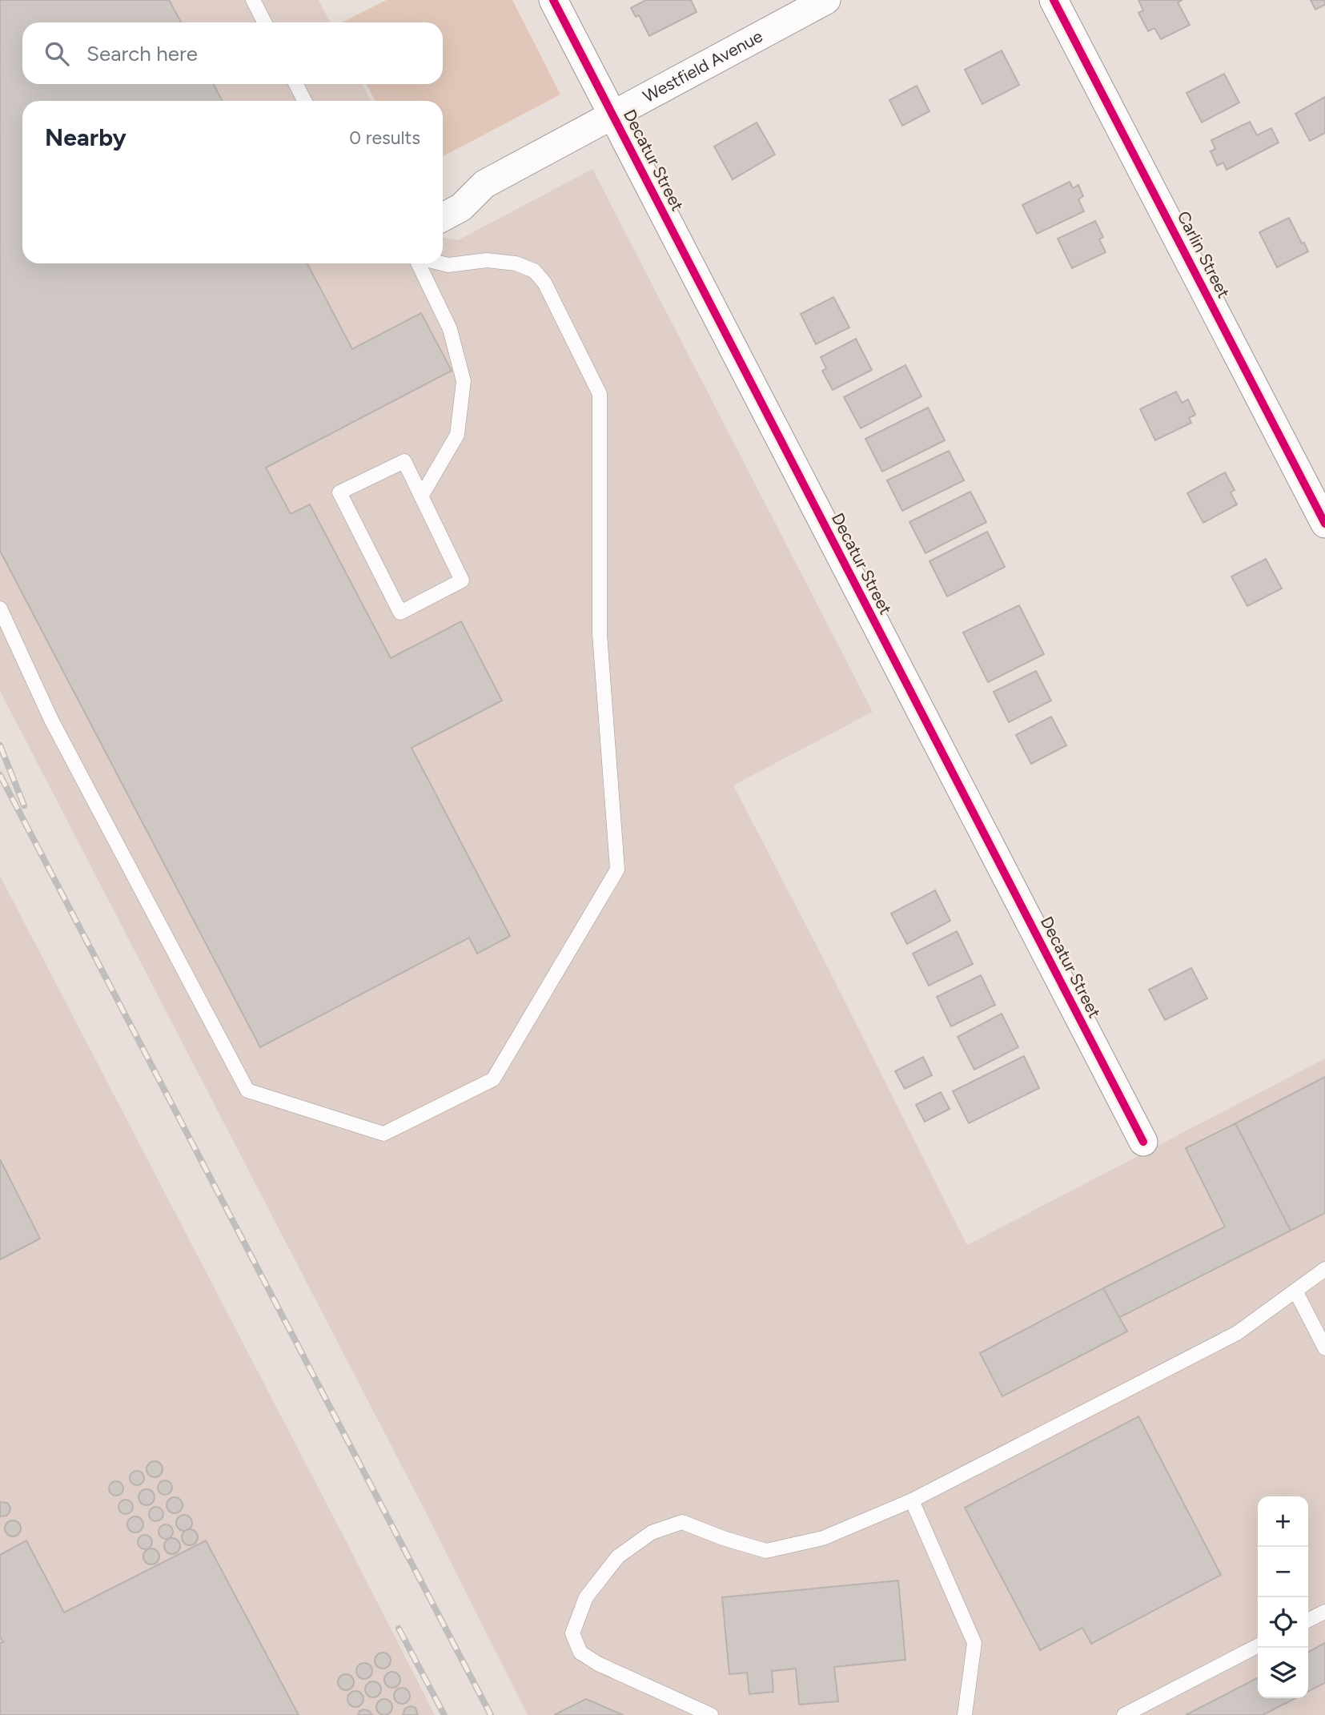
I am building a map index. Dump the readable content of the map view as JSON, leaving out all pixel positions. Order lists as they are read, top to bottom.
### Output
{
  "streets": {
    "street": ["Westfield Avenue", "Decatur Street", "Carlin Street"]
  },
  "crossings": [
    ["Westfield Avenue", "Decatur Street"]
  ],
  "page": {
    "search": "Search here",
    "heading": ["Nearby", "0 results"],
    "map_buttons": ["+", "−"]
  }
}
